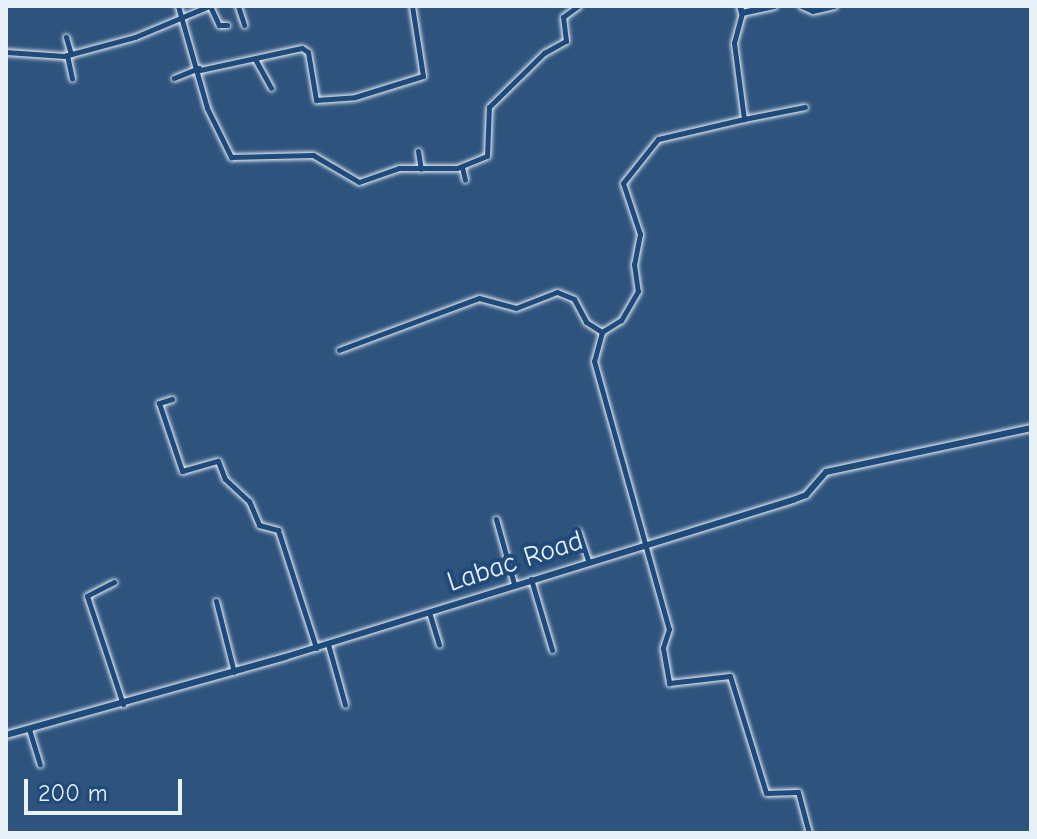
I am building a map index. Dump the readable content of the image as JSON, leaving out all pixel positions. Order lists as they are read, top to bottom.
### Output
{
  "streets": {
    "street": ["Labac Road"]
  },
  "scale_bar": "200 m"
}
